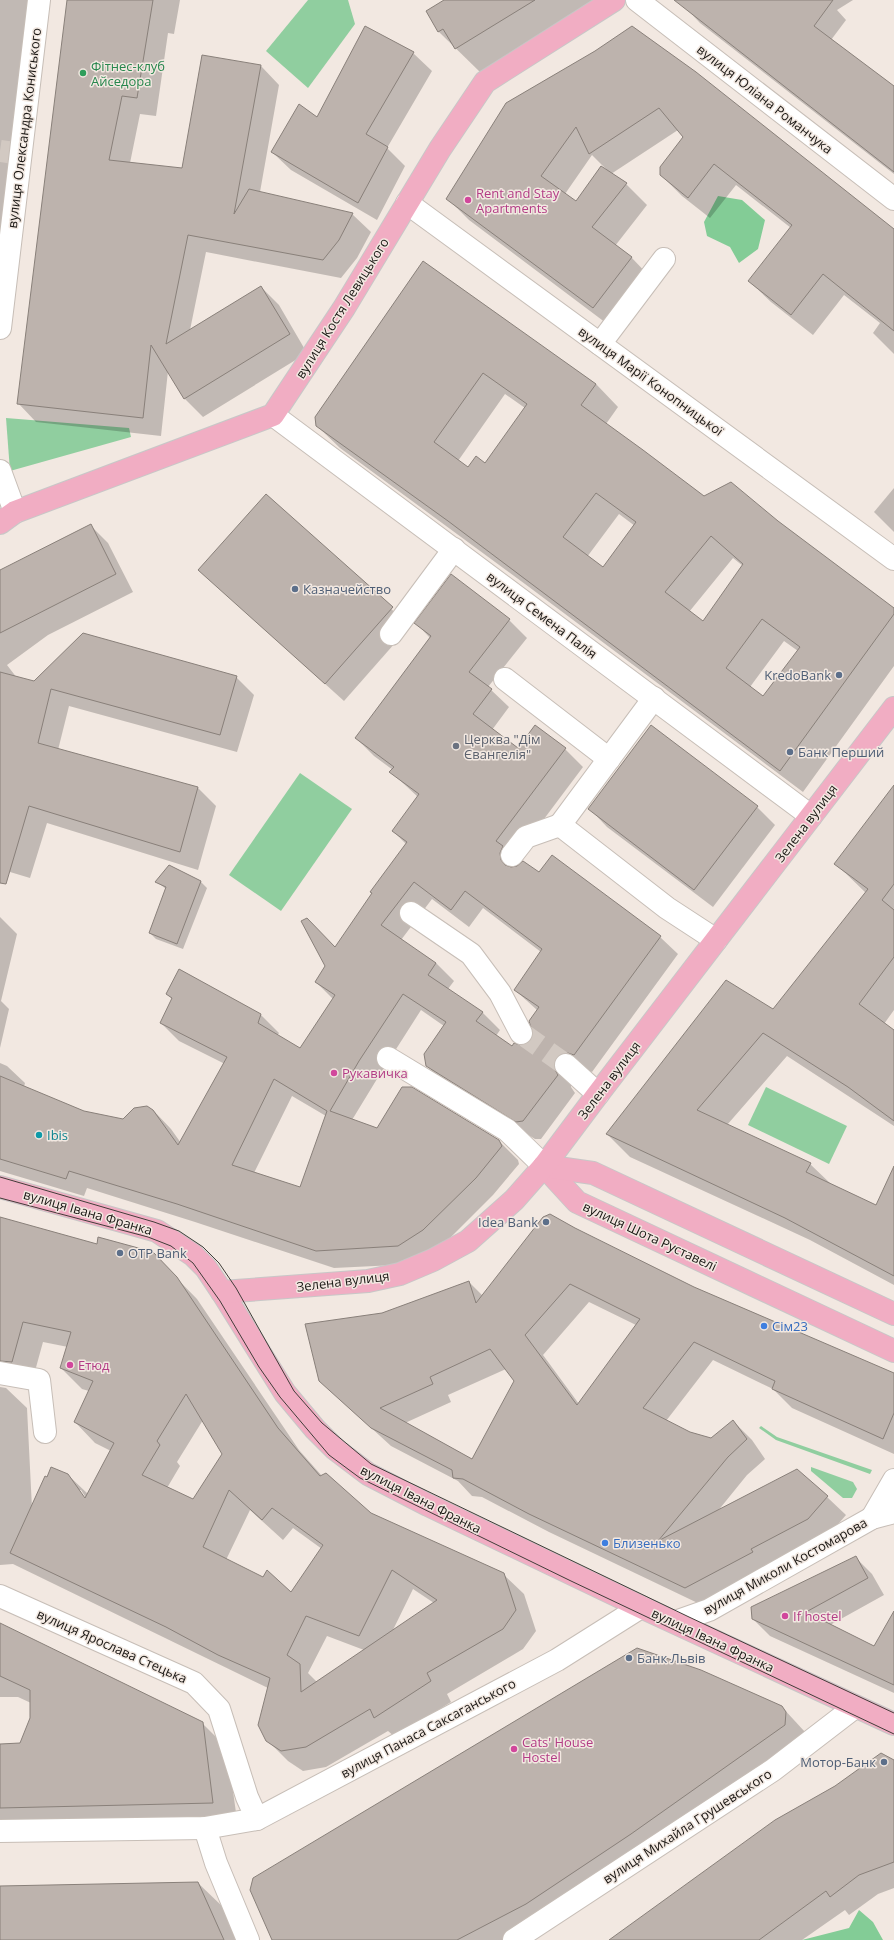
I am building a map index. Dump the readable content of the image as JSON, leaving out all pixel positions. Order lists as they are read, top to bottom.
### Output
{
  "streets": {
    "main road": [
      "вулиця Костя Левицького",
      "Зелена вулиця",
      "вулиця Івана Франка",
      "вулиця Шота Руставелі"
    ],
    "street": [
      "вулиця Юліана Романчука",
      "вулиця Олександра Кониського",
      "вулиця Марії Конопницької",
      "вулиця Семена Палія",
      "вулиця Миколи Костомарова",
      "вулиця Ярослава Стецька",
      "вулиця Панаса Саксаганського",
      "вулиця Михайла Грушевського"
    ]
  },
  "crossings": [
    ["вулиця Костя Левицького", "вулиця Марії Конопницької"],
    ["вулиця Костя Левицького", "вулиця Семена Палія"],
    ["вулиця Семена Палія", "Зелена вулиця"],
    ["Зелена вулиця", "вулиця Івана Франка"],
    ["Зелена вулиця", "вулиця Шота Руставелі"],
    ["вулиця Івана Франка", "вулиця Миколи Костомарова"],
    ["вулиця Івана Франка", "вулиця Панаса Саксаганського"],
    ["вулиця Івана Франка", "вулиця Михайла Грушевського"],
    ["вулиця Ярослава Стецька", "вулиця Панаса Саксаганського"]
  ],
  "places": [
    "Фітнес-клуб Айседора",
    "Rent and Stay Apartments",
    "Казначейство",
    "KredoBank",
    "Церква \"Дім Євангелія\"",
    "Банк Перший",
    "Рукавичка",
    "Ibis",
    "Idea Bank",
    "OTP Bank",
    "Сім23",
    "Етюд",
    "Близенько",
    "If hostel",
    "Банк Львів",
    "Cats' House Hostel",
    "Мотор-Банк"
  ]
}
